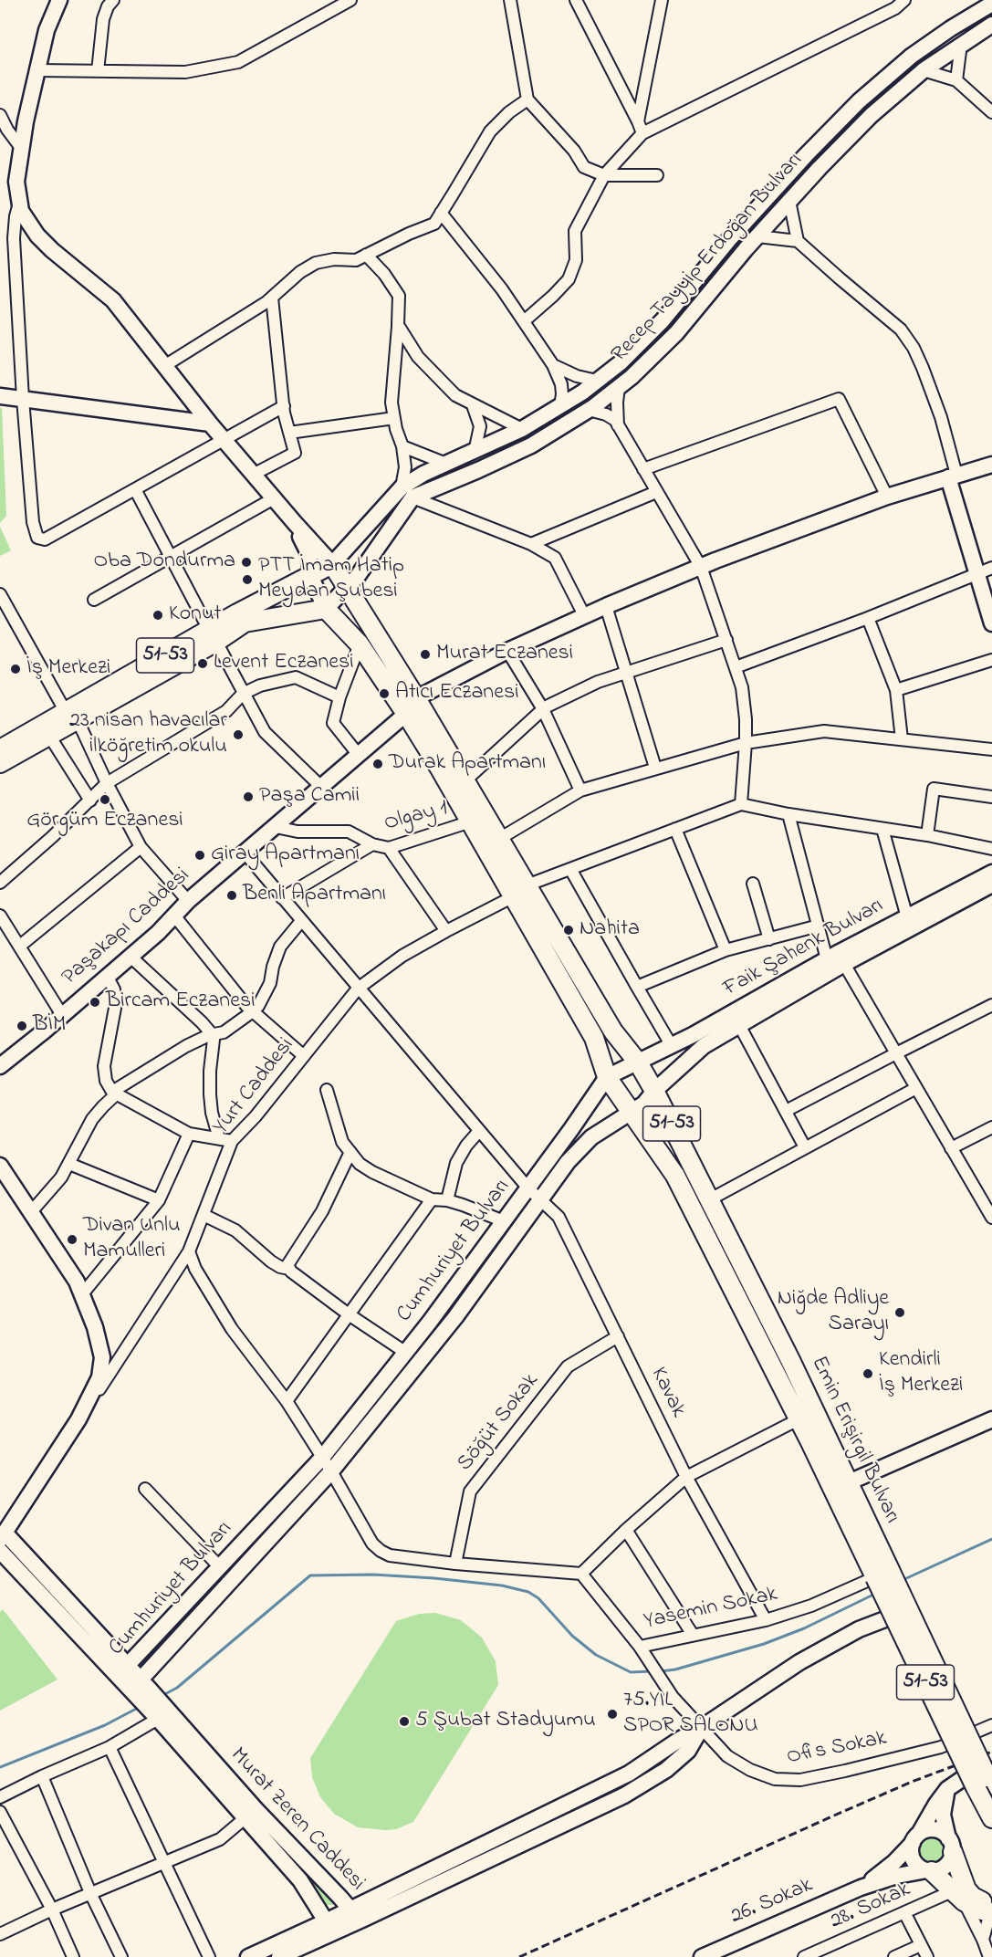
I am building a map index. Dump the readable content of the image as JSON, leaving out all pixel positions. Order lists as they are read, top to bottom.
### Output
{
  "streets": {
    "main road": [
      "Recep Tayyip Erdoğan Bulvarı",
      "51-53",
      "Paşakapı Caddesi",
      "Faik Şahenk Bulvarı",
      "Cumhuriyet Bulvarı",
      "Emin Erişirgil Bulvarı",
      "Murat Zeren Caddesi",
      "26. Sokak"
    ],
    "street": [
      "Olgay 1",
      "Yurt Caddesi",
      "Kavak",
      "Söğüt Sokak",
      "Yasemin Sokak",
      "Ofis Sokak",
      "28. Sokak"
    ]
  },
  "crossings": [
    ["Recep Tayyip Erdoğan Bulvarı", "51-53"],
    ["Recep Tayyip Erdoğan Bulvarı", "Emin Erişirgil Bulvarı"],
    ["51-53", "Emin Erişirgil Bulvarı"],
    ["51-53", "Yasemin Sokak"],
    ["Olgay 1", "Paşakapı Caddesi"],
    ["Olgay 1", "Emin Erişirgil Bulvarı"],
    ["Paşakapı Caddesi", "Kavak"],
    ["Paşakapı Caddesi", "Emin Erişirgil Bulvarı"],
    ["Faik Şahenk Bulvarı", "Cumhuriyet Bulvarı"],
    ["Faik Şahenk Bulvarı", "Emin Erişirgil Bulvarı"],
    ["Yurt Caddesi", "Kavak"],
    ["Yurt Caddesi", "Emin Erişirgil Bulvarı"],
    ["Yurt Caddesi", "Murat Zeren Caddesi"],
    ["Cumhuriyet Bulvarı", "Kavak"],
    ["Cumhuriyet Bulvarı", "Emin Erişirgil Bulvarı"],
    ["Cumhuriyet Bulvarı", "Murat Zeren Caddesi"],
    ["Kavak", "Söğüt Sokak"],
    ["Kavak", "Yasemin Sokak"],
    ["Emin Erişirgil Bulvarı", "Yasemin Sokak"],
    ["Yasemin Sokak", "Ofis Sokak"]
  ],
  "places": [
    "Oba Dondurma",
    "PTT İmam Hatip Meydan Şubesi",
    "Konut",
    "Murat Eczanesi",
    "Levent Eczanesi",
    "İş Merkezi",
    "Atıcı Eczanesi",
    "23 nisan havacılar ilköğretim okulu",
    "Durak Apartmanı",
    "Paşa Camii",
    "Görgüm Eczanesi",
    "Giray Apartmanı",
    "Benli Apartmanı",
    "Nahita",
    "Bircam Eczanesi",
    "BİM",
    "Divan Unlu Mamulleri",
    "Niğde Adliye Sarayı",
    "Kendirli İş Merkezi",
    "75.YIL SPOR SALONU",
    "5 Şubat Stadyumu"
  ]
}
